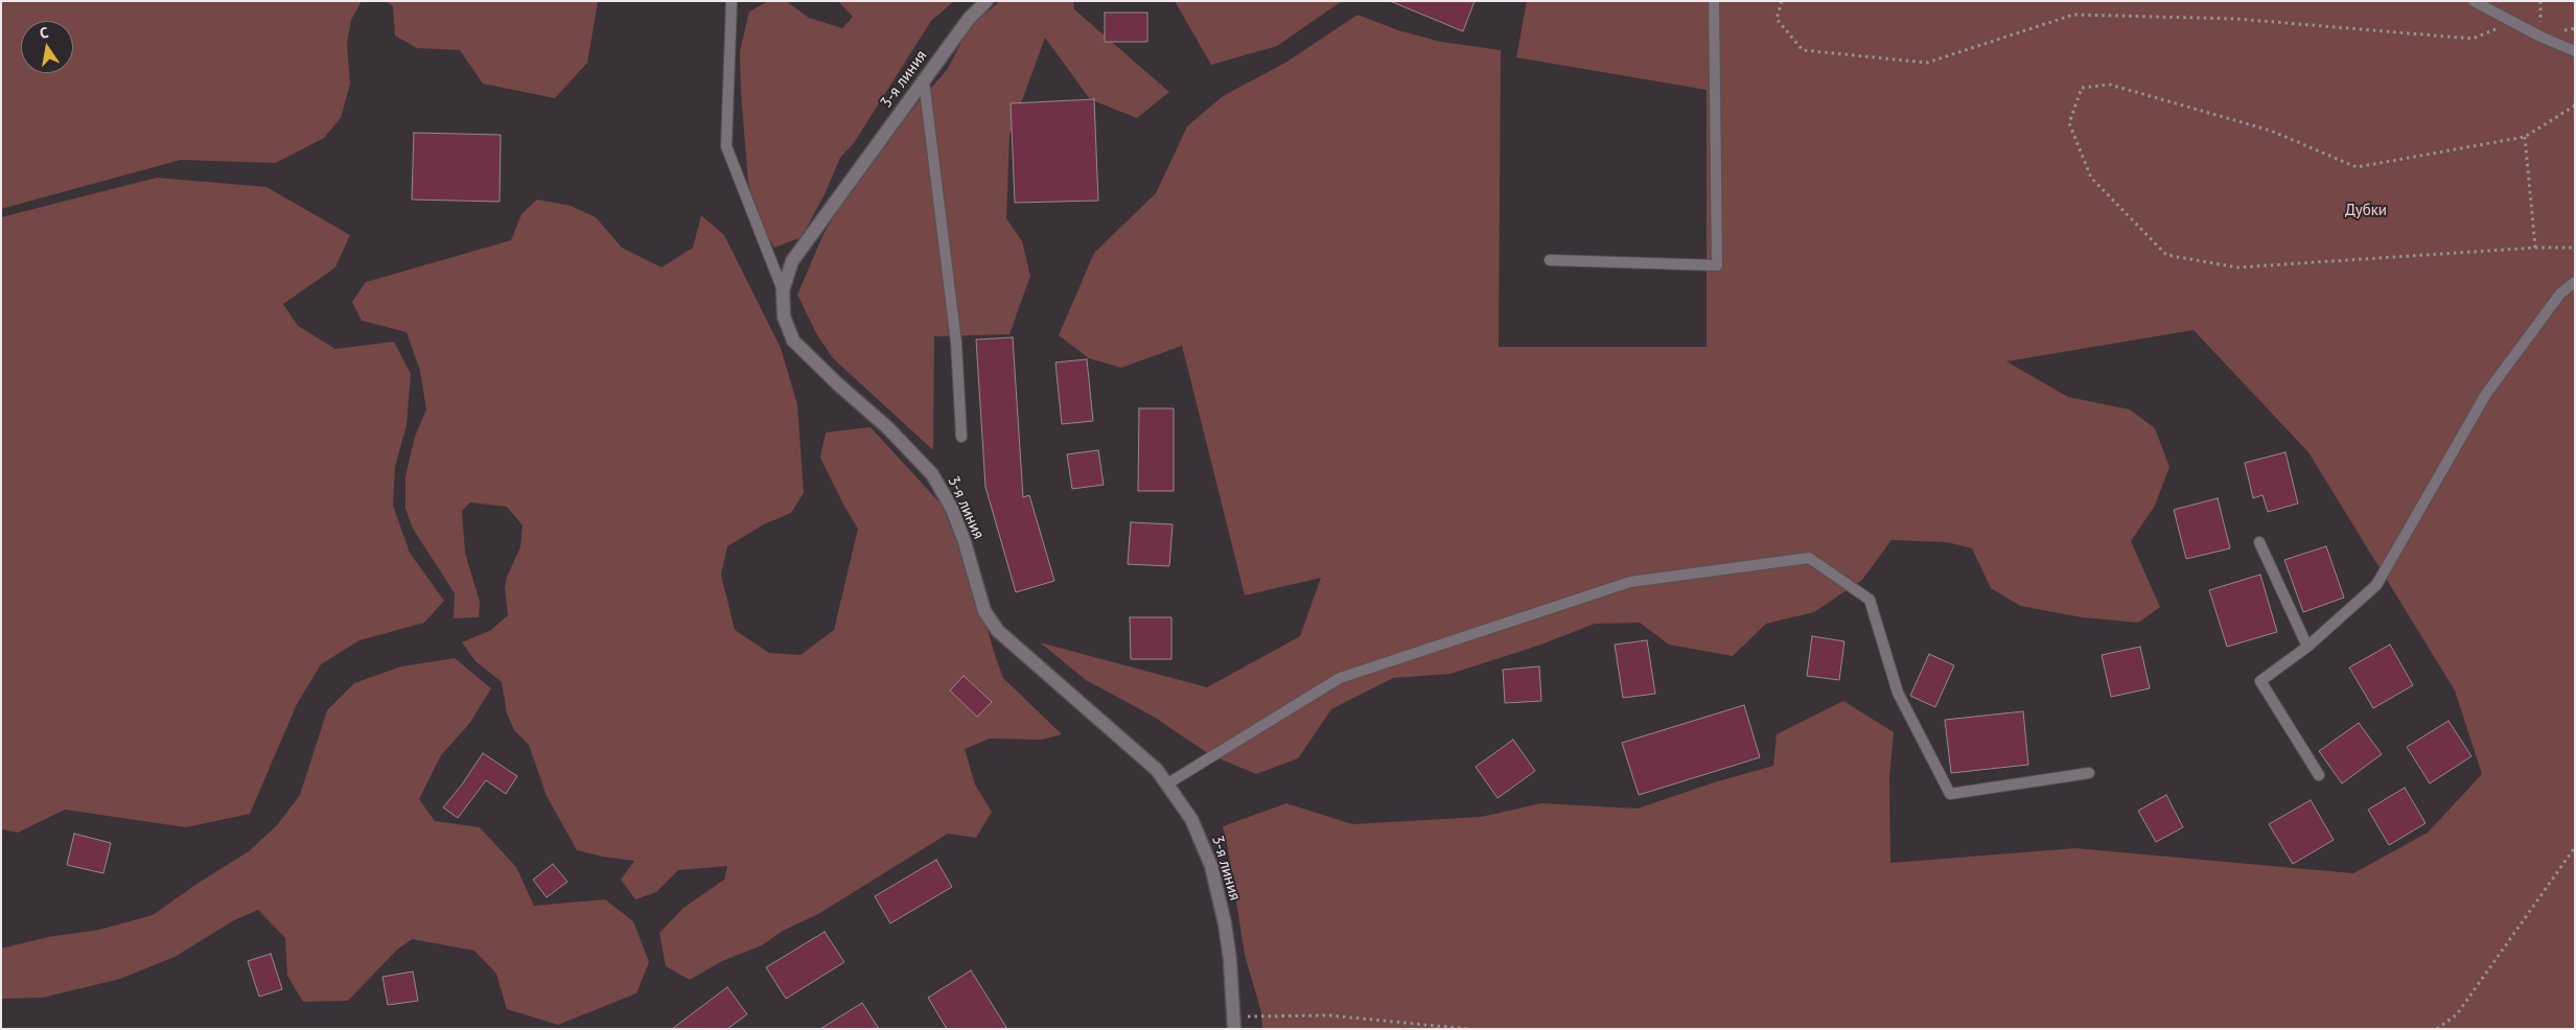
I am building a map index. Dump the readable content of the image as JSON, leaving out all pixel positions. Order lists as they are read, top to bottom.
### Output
{
  "streets": {
    "street": ["3-я линия"]
  },
  "parks": ["Дубки"],
  "north": "top"
}
